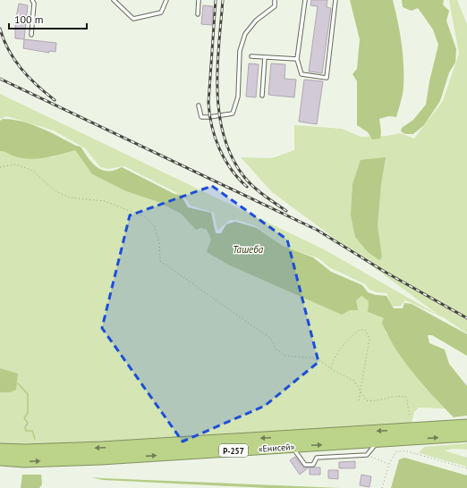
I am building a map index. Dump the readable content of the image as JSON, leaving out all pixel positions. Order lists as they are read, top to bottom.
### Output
{
  "streets": {
    "highway": ["«Енисей»", "Р-257"]
  },
  "water": ["Ташеба"],
  "scale_bar": "100 m"
}
